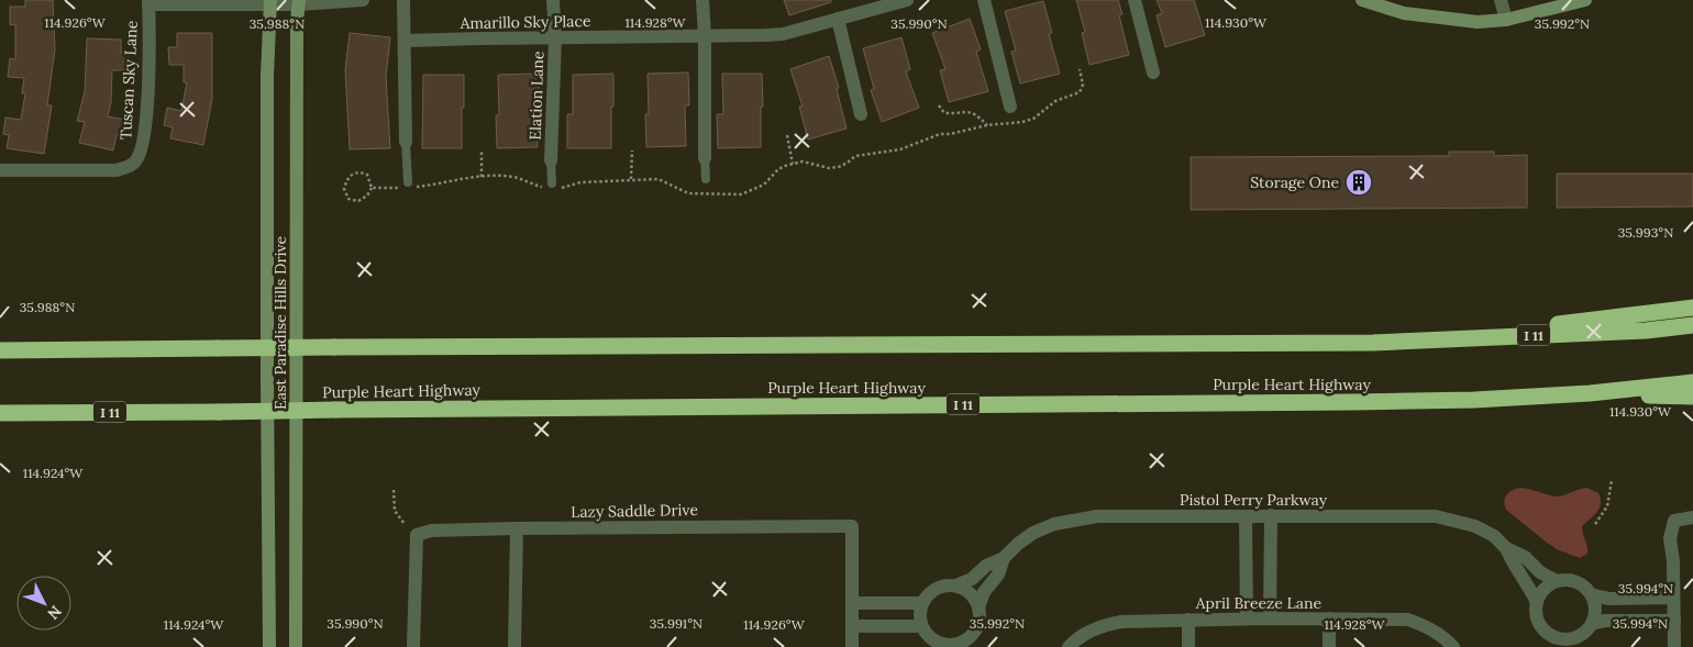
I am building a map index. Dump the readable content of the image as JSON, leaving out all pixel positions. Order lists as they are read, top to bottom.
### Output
{
  "streets": {
    "highway": ["I 11", "Purple Heart Highway"],
    "street": [
      "Amarillo Sky Place",
      "Tuscan Sky Lane",
      "Elation Lane",
      "East Paradise Hills Drive",
      "Pistol Perry Parkway",
      "Lazy Saddle Drive",
      "April Breeze Lane"
    ]
  },
  "crossings": [
    ["Amarillo Sky Place", "Elation Lane"]
  ],
  "places": {
    "building": ["Storage One"]
  },
  "north": "bottom right",
  "coordinates": [
    "114.930°W",
    "114.926°W",
    "114.928°W",
    "35.988°N",
    "35.990°N",
    "35.992°N",
    "35.993°N",
    "114.924°W",
    "35.994°N",
    "35.991°N"
  ]
}
